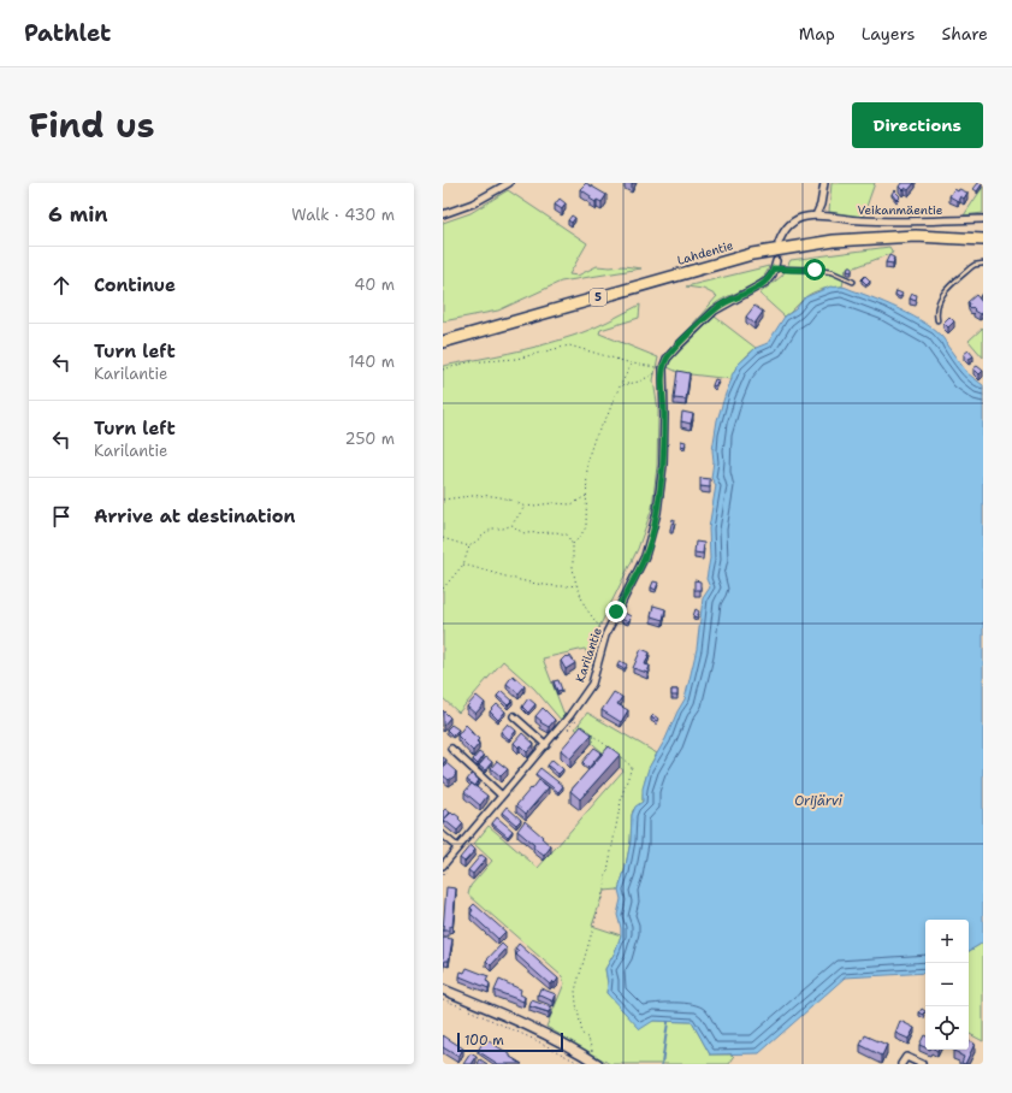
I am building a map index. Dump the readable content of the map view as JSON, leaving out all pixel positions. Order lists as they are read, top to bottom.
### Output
{
  "streets": {
    "highway": ["Lahdentie", "5"],
    "street": ["Veikanmäentie", "Karilantie"]
  },
  "water": ["Orijärvi"],
  "scale_bar": "100 m",
  "page": {
    "header": "Pathlet",
    "nav": ["Map", "Layers", "Share"],
    "title": "Find us",
    "buttons": "Directions",
    "heading": ["6 min", "Walk · 430 m"],
    "list": [
      ["Continue", "40 m"],
      ["Turn left", "Karilantie", "140 m"],
      ["Turn left", "Karilantie", "250 m"],
      "Arrive at destination"
    ],
    "map_buttons": ["+", "−"],
    "scale": "100 m"
  }
}
